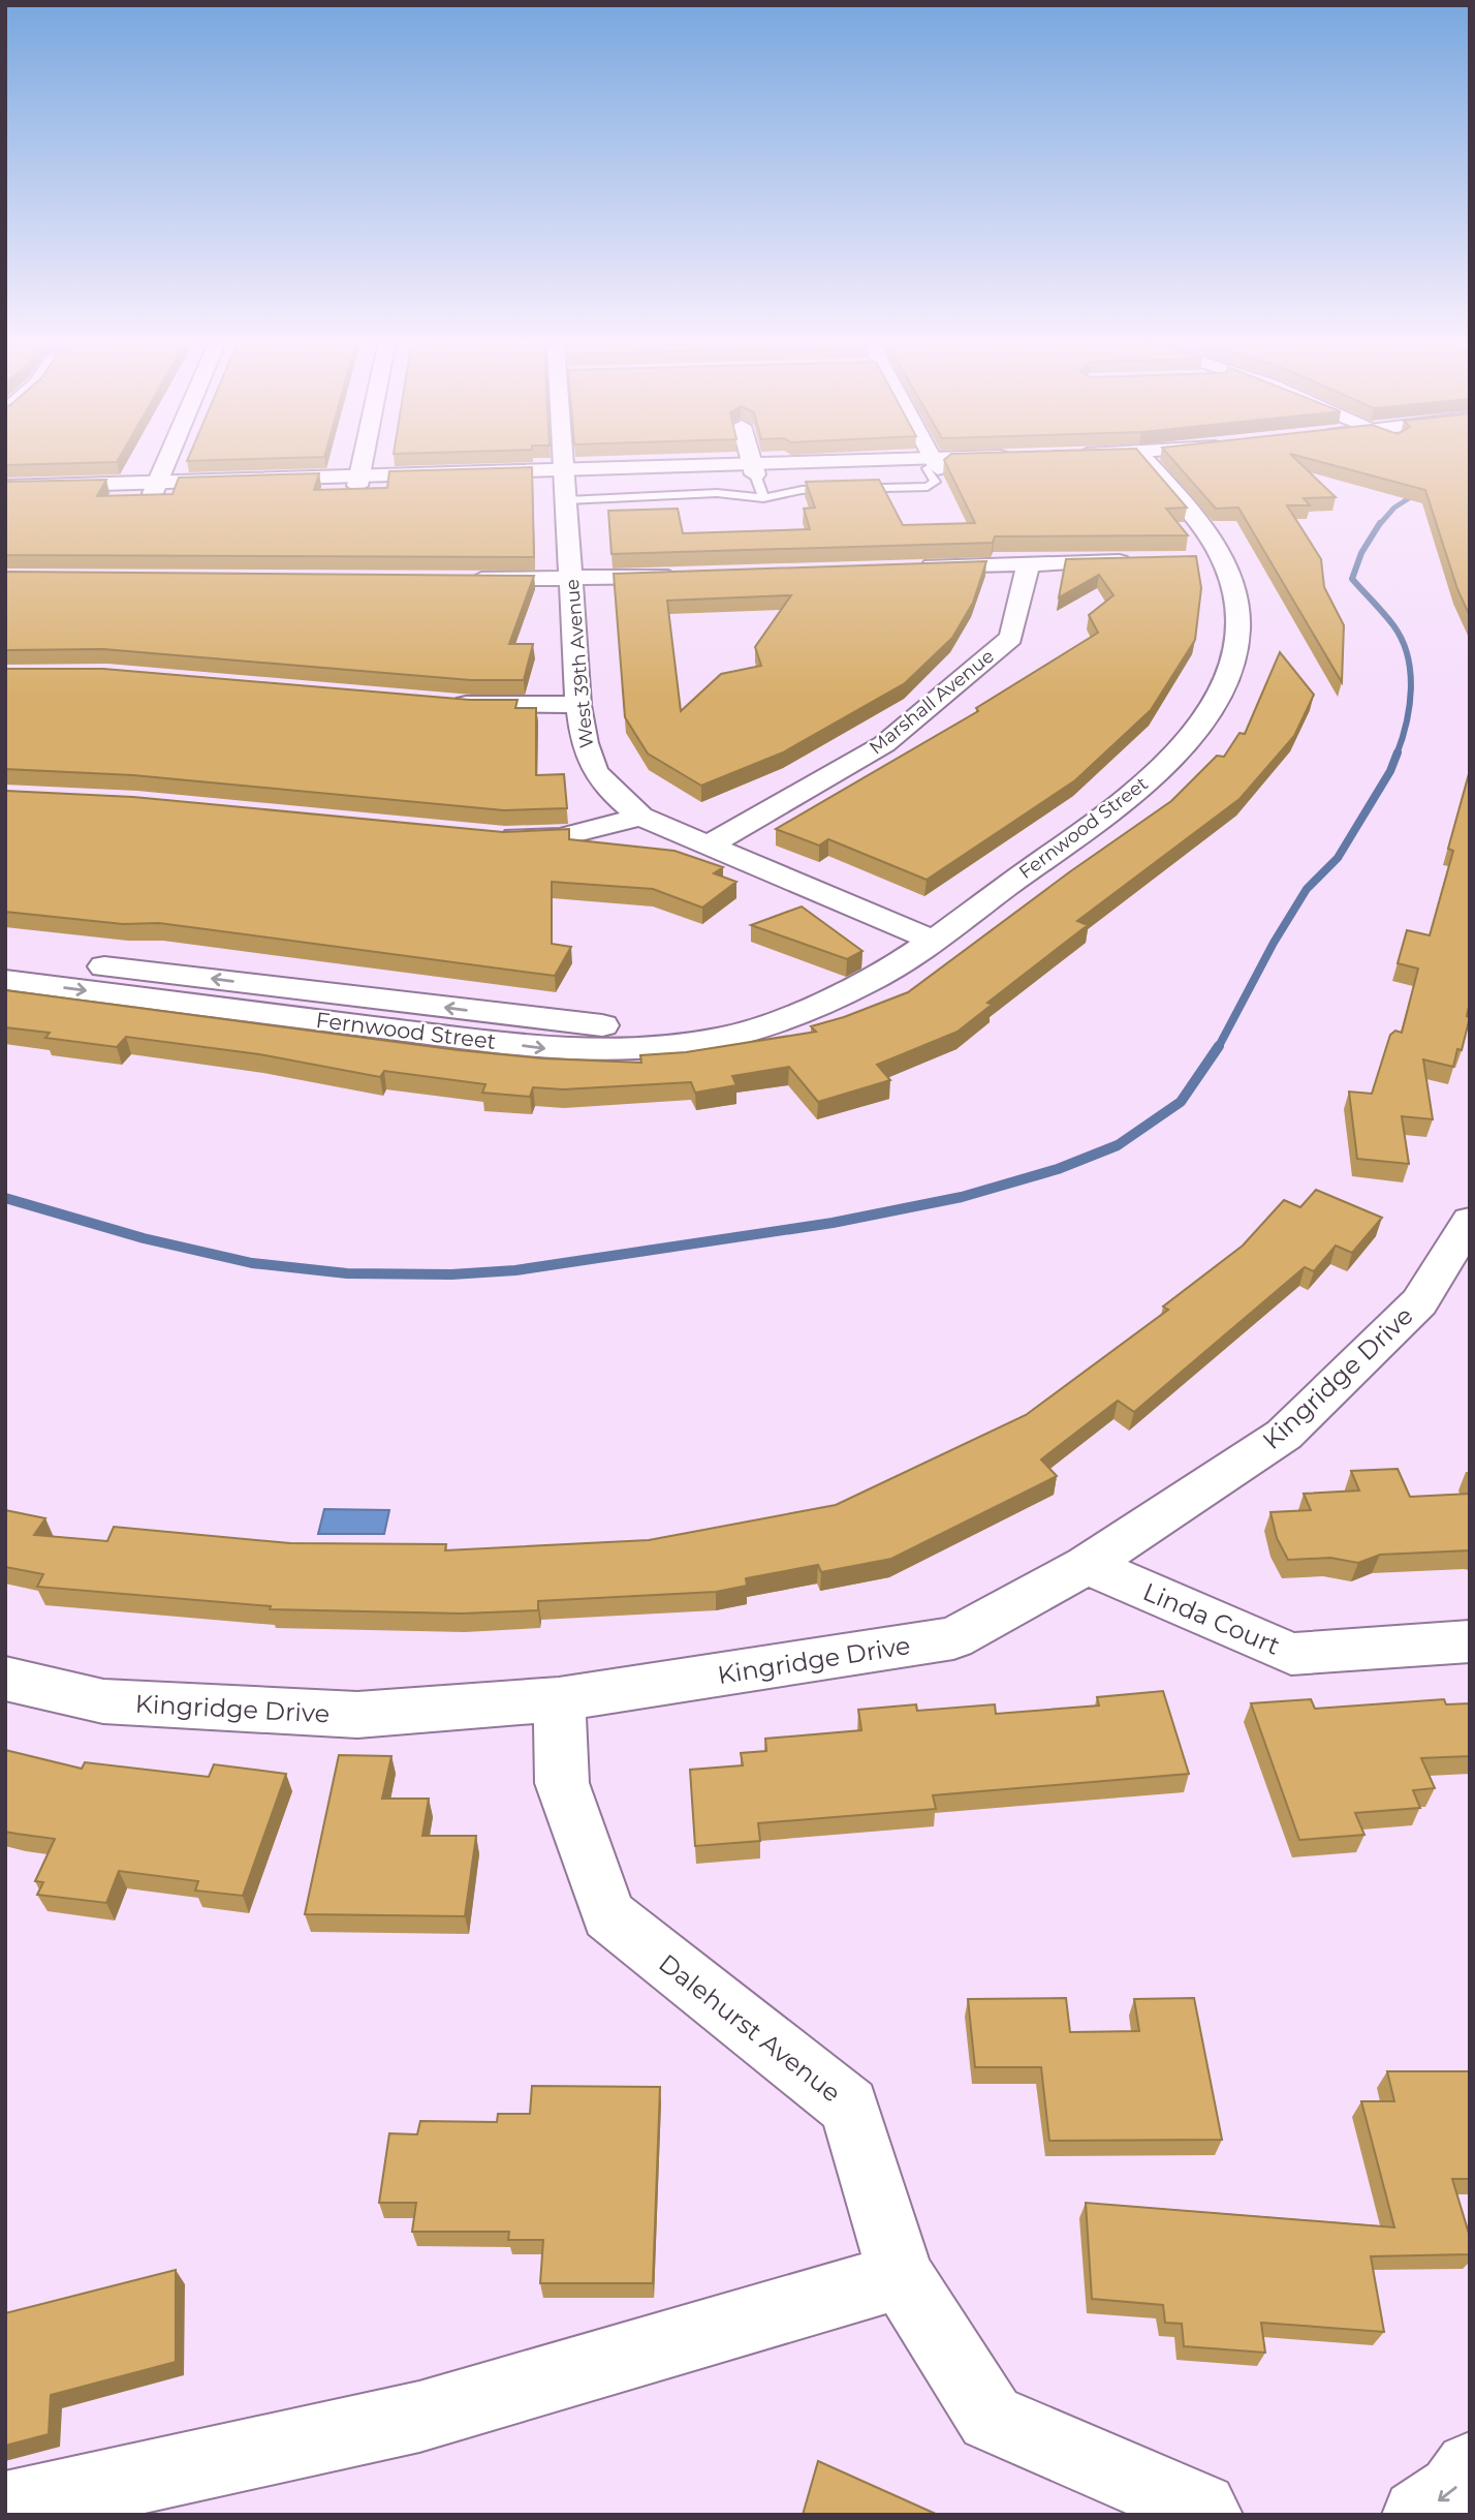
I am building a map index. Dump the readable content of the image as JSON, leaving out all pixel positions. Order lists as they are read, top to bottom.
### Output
{
  "streets": {
    "street": [
      "West 39th Avenue",
      "Marshall Avenue",
      "Fernwood Street",
      "Kingridge Drive",
      "Linda Court",
      "Dalehurst Avenue"
    ]
  },
  "crossings": [
    ["West 39th Avenue", "Marshall Avenue"],
    ["West 39th Avenue", "Fernwood Street"],
    ["Kingridge Drive", "Linda Court"],
    ["Kingridge Drive", "Dalehurst Avenue"]
  ]
}
